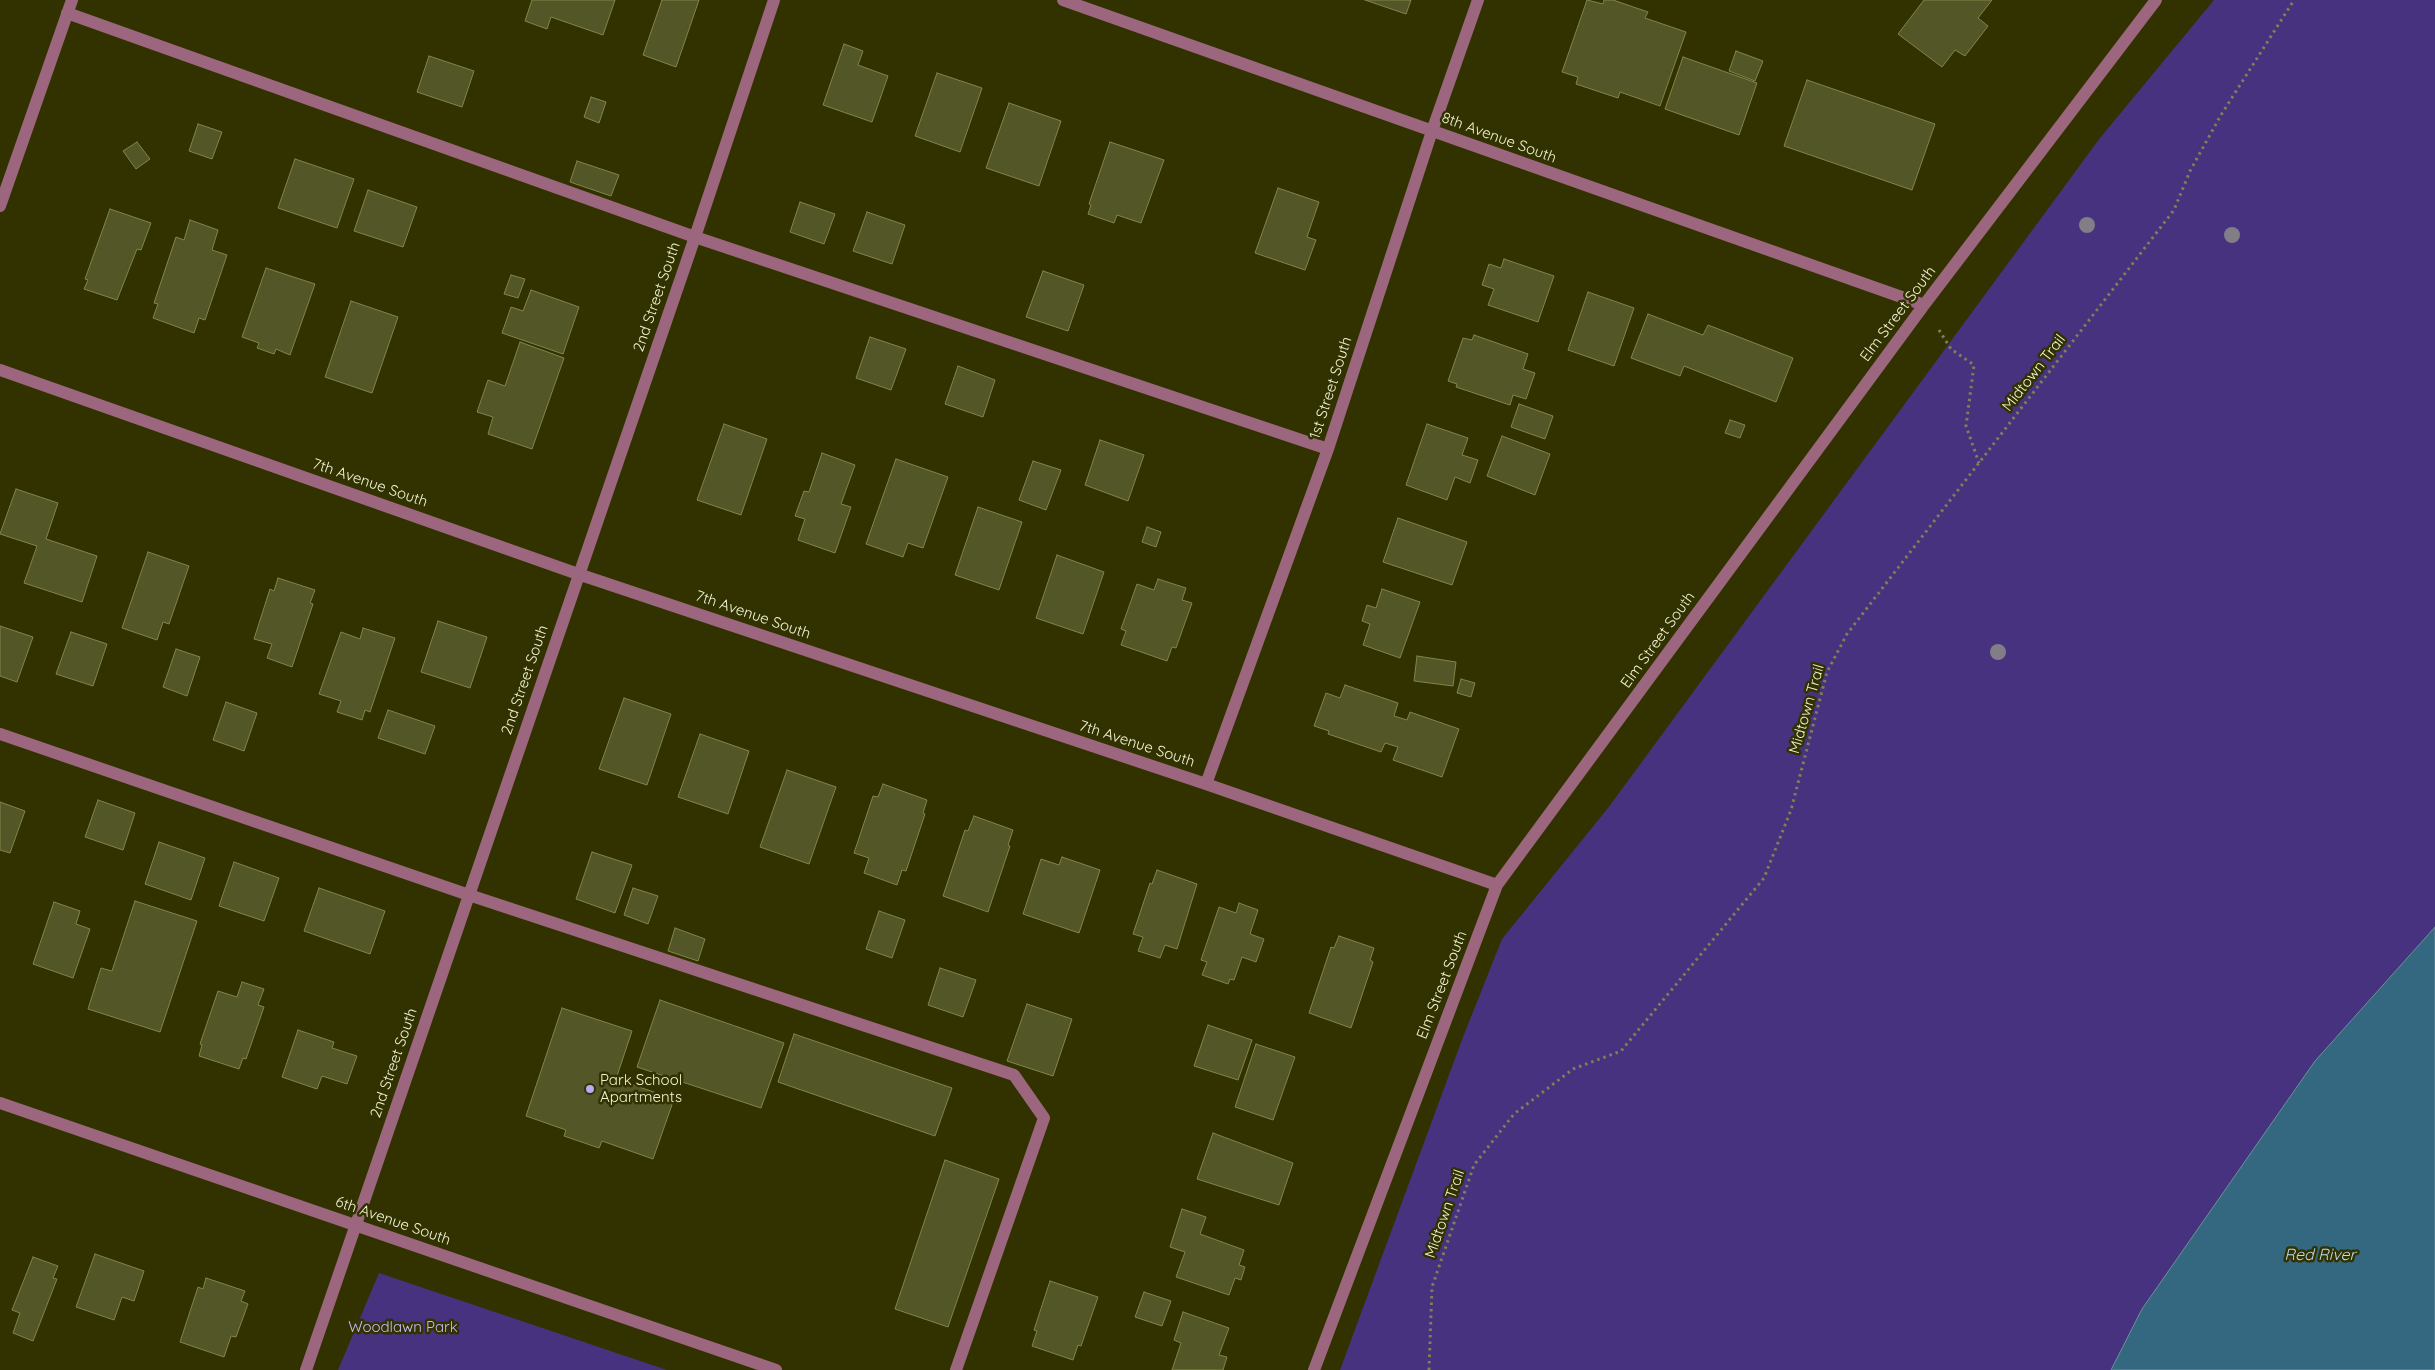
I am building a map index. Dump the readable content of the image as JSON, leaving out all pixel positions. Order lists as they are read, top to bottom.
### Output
{
  "streets": {
    "street": [
      "8th Avenue South",
      "2nd Street South",
      "Elm Street South",
      "1st Street South",
      "7th Avenue South",
      "6th Avenue South"
    ],
    "path": ["Midtown Trail"]
  },
  "crossings": [
    ["8th Avenue South", "Elm Street South"],
    ["8th Avenue South", "1st Street South"],
    ["2nd Street South", "7th Avenue South"],
    ["2nd Street South", "6th Avenue South"],
    ["Elm Street South", "7th Avenue South"],
    ["1st Street South", "7th Avenue South"]
  ],
  "water": ["Red River"],
  "parks": ["Woodlawn Park"],
  "places": ["Park School Apartments"]
}
